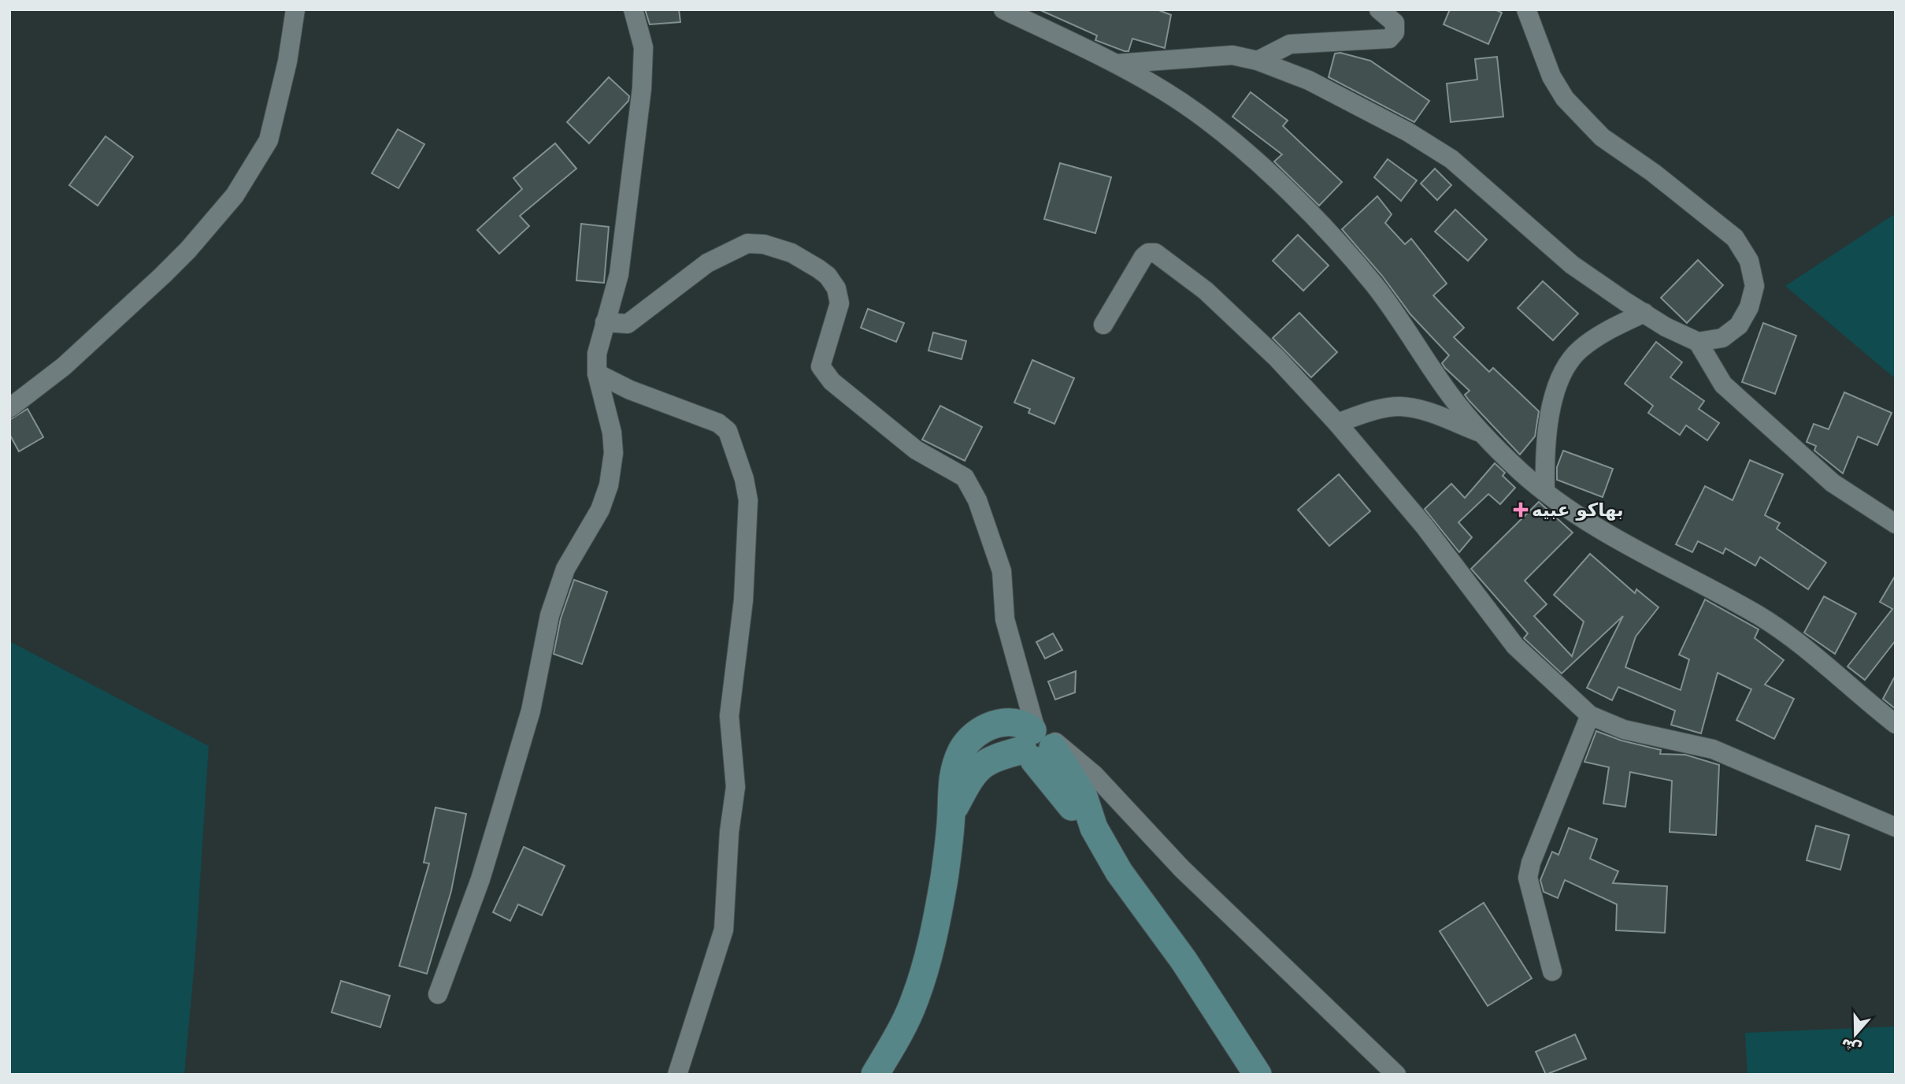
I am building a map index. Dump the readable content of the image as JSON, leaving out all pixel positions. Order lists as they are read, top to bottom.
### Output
{
  "places": {
    "health": ["بهاكو عبيه"]
  },
  "north": "bottom"
}
